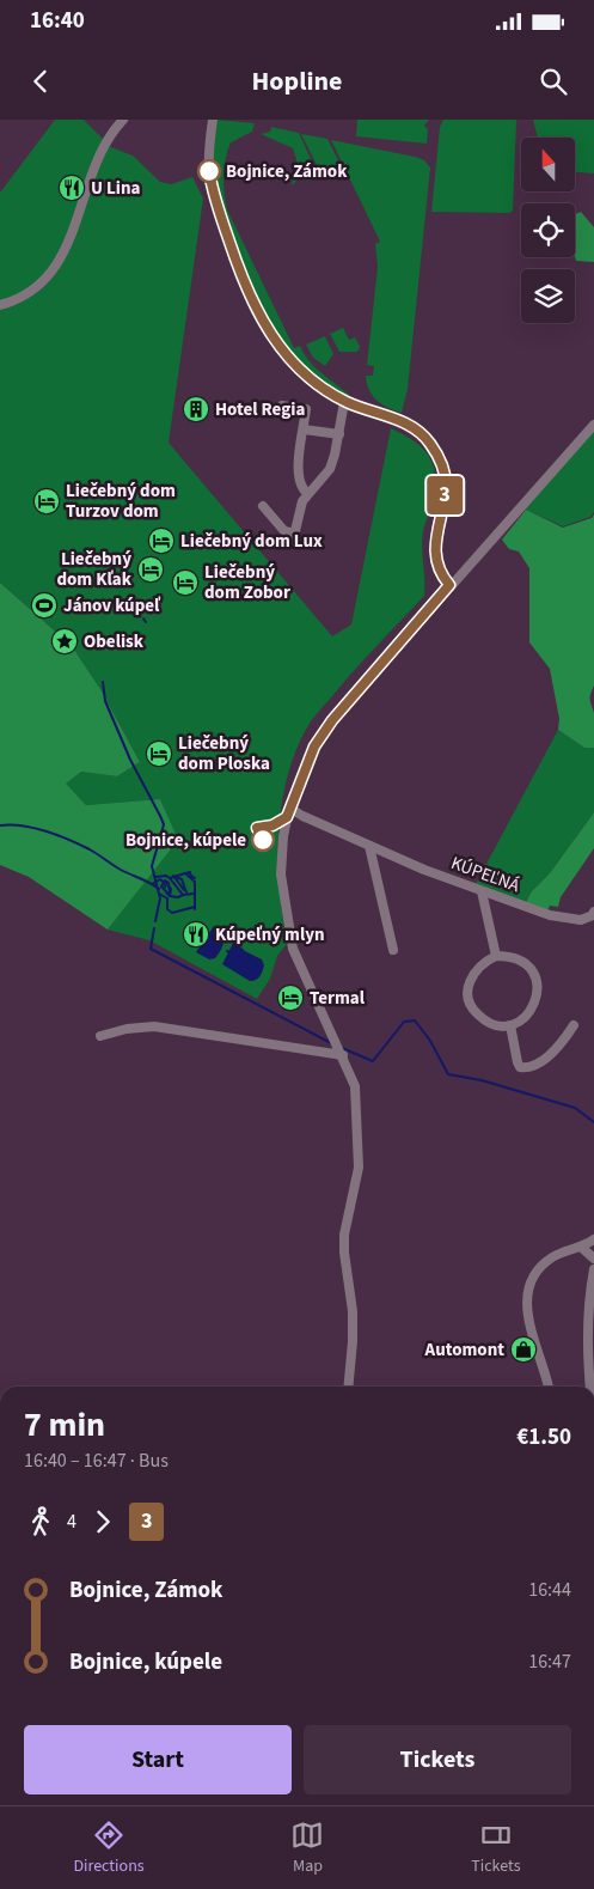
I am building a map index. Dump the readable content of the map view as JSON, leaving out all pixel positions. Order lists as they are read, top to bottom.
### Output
{
  "streets": {
    "street": ["KÚPEĽNÁ"]
  },
  "places": {
    "other": ["Bojnice, Zámok", "Bojnice, kúpele"],
    "restaurant": ["U Lina", "Kúpeľný mlyn"],
    "building": ["Hotel Regia"],
    "hotel": [
      "Liečebný dom Turzov dom",
      "Liečebný dom Lux",
      "Liečebný dom Kľak",
      "Liečebný dom Zobor",
      "Liečebný dom Ploska",
      "Termal"
    ],
    "sports": ["Jánov kúpeľ"],
    "place": ["Obelisk"],
    "shop": ["Automont"]
  },
  "lines": ["bus line 3"],
  "north": "top",
  "page": {
    "status": "16:40",
    "header": "Hopline",
    "on_map": "3",
    "heading": ["7 min", "16:40 – 16:47 · Bus", "€1.50"],
    "legs": ["4", "3"],
    "list": [
      {
        "name": "Bojnice, Zámok",
        "value": "16:44"
      },
      {
        "name": "Bojnice, kúpele",
        "value": "16:47"
      }
    ],
    "buttons": ["Start", "Tickets"],
    "tabs": ["Directions", "Map", "Tickets"]
  }
}
